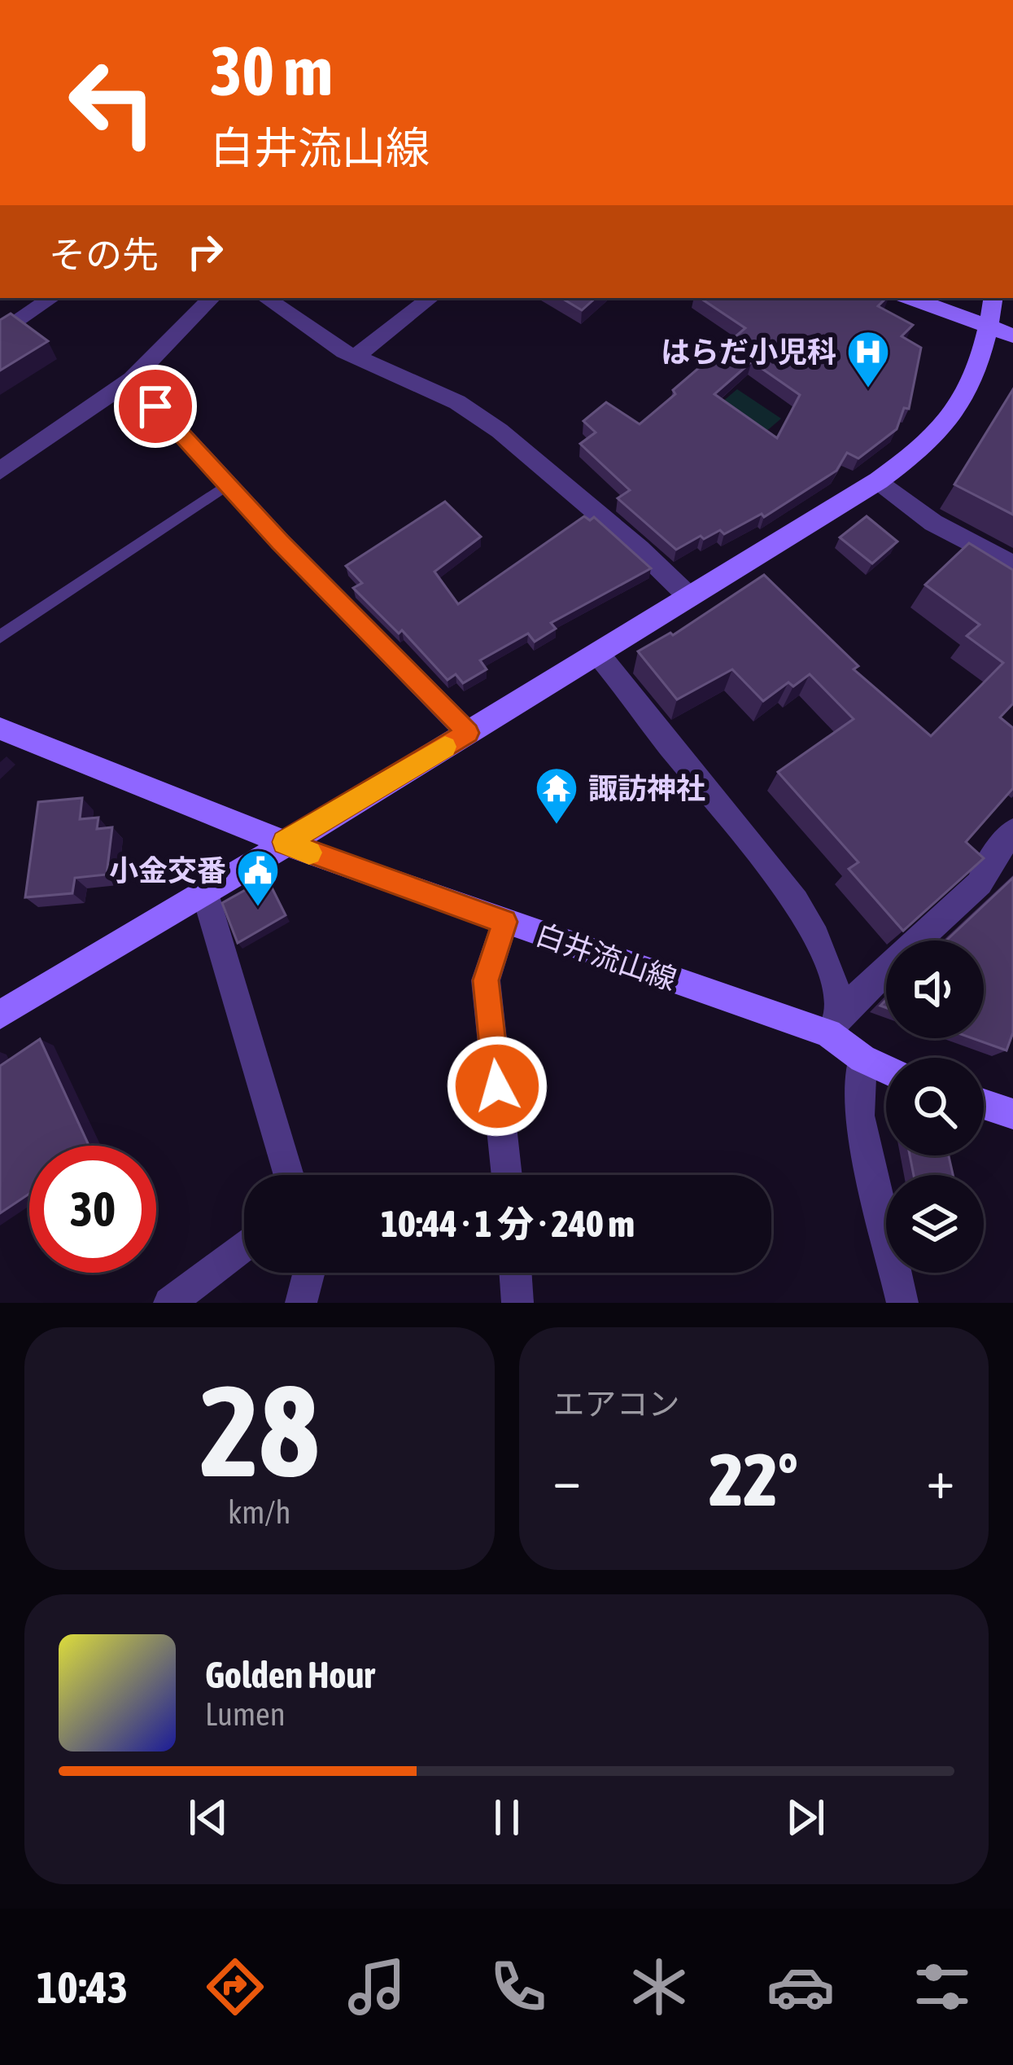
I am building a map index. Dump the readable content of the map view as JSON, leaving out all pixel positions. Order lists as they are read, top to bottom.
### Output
{
  "streets": {
    "street": ["白井流山線"]
  },
  "places": {
    "hospital": ["はらだ小児科"],
    "temple": ["諏訪神社"],
    "public building": ["小金交番"]
  },
  "page": {
    "turn": ["30 m", "白井流山線"],
    "then": "その先",
    "limit": "30",
    "trip": "10:44 · 1 分 · 240 m",
    "tile": [
      ["28", "km/h"],
      "エアコン"
    ],
    "heat": ["−", "22°", "+"],
    "song": ["Golden Hour", "Lumen"],
    "tabs": "10:43"
  }
}
